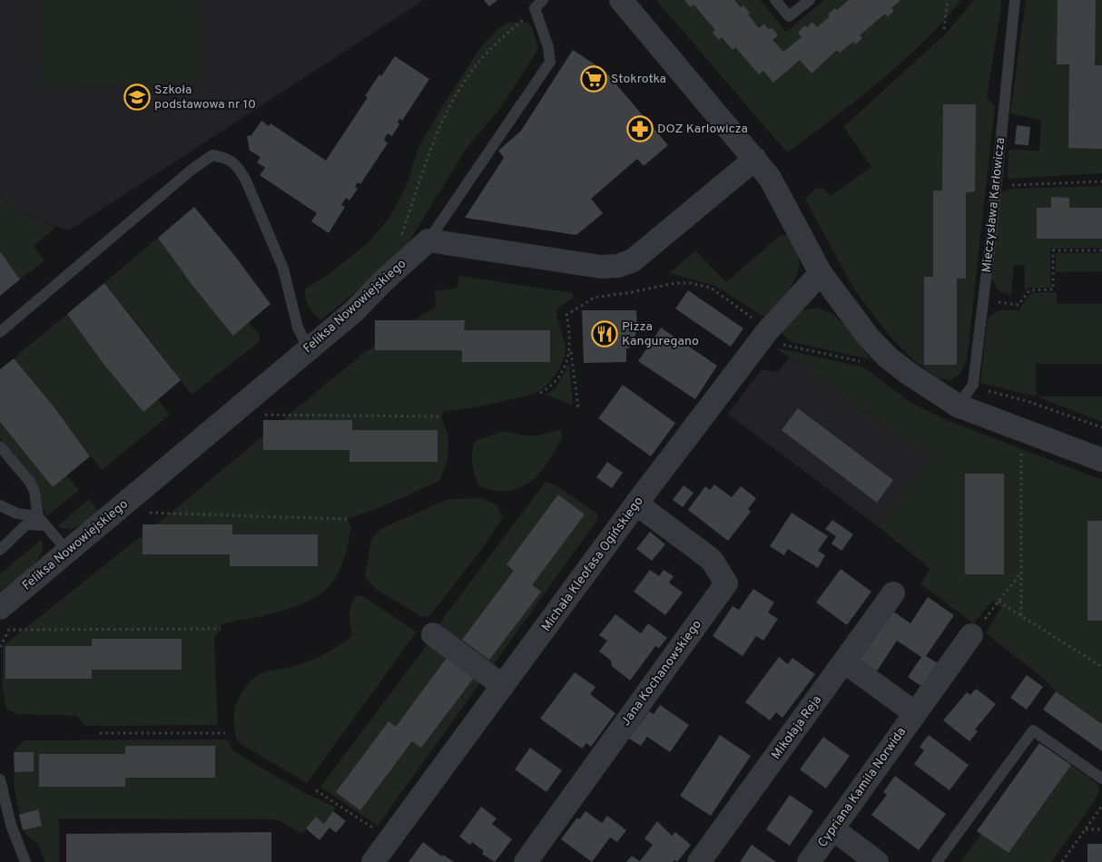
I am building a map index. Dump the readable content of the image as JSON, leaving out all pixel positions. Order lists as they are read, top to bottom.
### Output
{
  "streets": {
    "street": [
      "Feliksa Nowowiejskiego",
      "Michała Kleofasa Ogińskiego",
      "Jana Kochanowskiego",
      "Mikołaja Reja",
      "Cypriana Kamila Norwida"
    ],
    "lane": ["Mieczysława Karłowicza"]
  },
  "crossings": [
    ["Michała Kleofasa Ogińskiego", "Jana Kochanowskiego"]
  ],
  "places": {
    "supermarket": ["Stokrotka"],
    "school or university": ["Szkoła podstawowa nr 10"],
    "pharmacy": ["DOZ Karlowicza"],
    "restaurant": ["Pizza Kanguregano"]
  }
}
